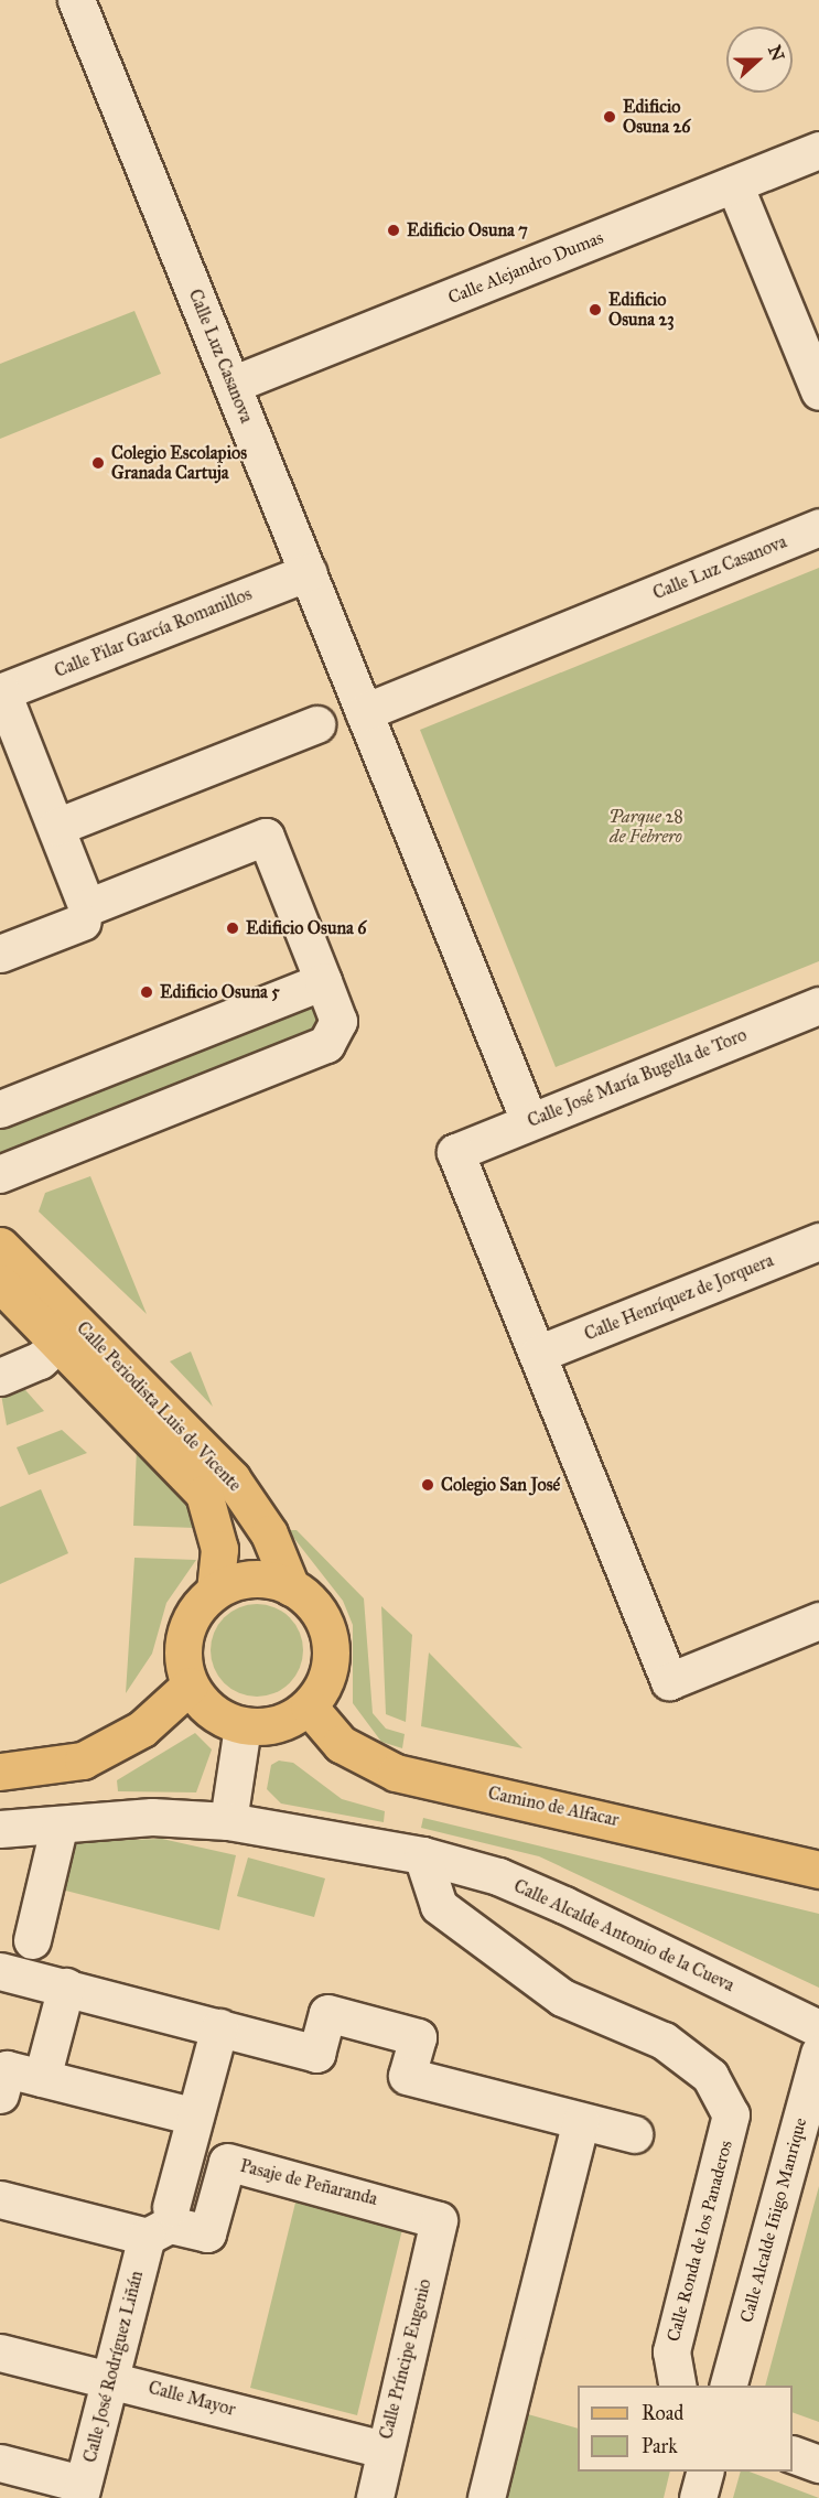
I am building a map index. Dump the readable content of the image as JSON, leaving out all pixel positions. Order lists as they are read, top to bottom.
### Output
{
  "streets": {
    "main road": ["Calle Periodista Luis de Vicente", "Camino de Alfacar"],
    "street": [
      "Calle Alejandro Dumas",
      "Calle Luz Casanova",
      "Calle Pilar García Romanillos",
      "Calle José María Bugella de Toro",
      "Calle Henríquez de Jorquera",
      "Calle Alcalde Antonio de la Cueva",
      "Pasaje de Peñaranda",
      "Calle Alcalde Iñigo Manrique",
      "Calle Ronda de los Panaderos",
      "Calle Príncipe Eugenio",
      "Calle José Rodríguez Liñán",
      "Calle Mayor"
    ]
  },
  "crossings": [
    ["Calle Alejandro Dumas", "Calle Luz Casanova"],
    ["Calle Luz Casanova", "Calle Pilar García Romanillos"],
    ["Calle Luz Casanova", "Calle José María Bugella de Toro"],
    ["Calle José María Bugella de Toro", "Calle Henríquez de Jorquera"],
    ["Calle Periodista Luis de Vicente", "Camino de Alfacar"],
    ["Calle Alcalde Antonio de la Cueva", "Calle Ronda de los Panaderos"],
    ["Pasaje de Peñaranda", "Calle Príncipe Eugenio"],
    ["Pasaje de Peñaranda", "Calle José Rodríguez Liñán"],
    ["Calle Príncipe Eugenio", "Calle Mayor"],
    ["Calle José Rodríguez Liñán", "Calle Mayor"]
  ],
  "parks": ["Parque 28 de Febrero"],
  "places": [
    "Edificio Osuna 26",
    "Edificio Osuna 7",
    "Edificio Osuna 23",
    "Colegio Escolapios Granada Cartuja",
    "Edificio Osuna 6",
    "Edificio Osuna 5",
    "Colegio San José"
  ],
  "legend": ["Road", "Park"],
  "north": "right"
}
